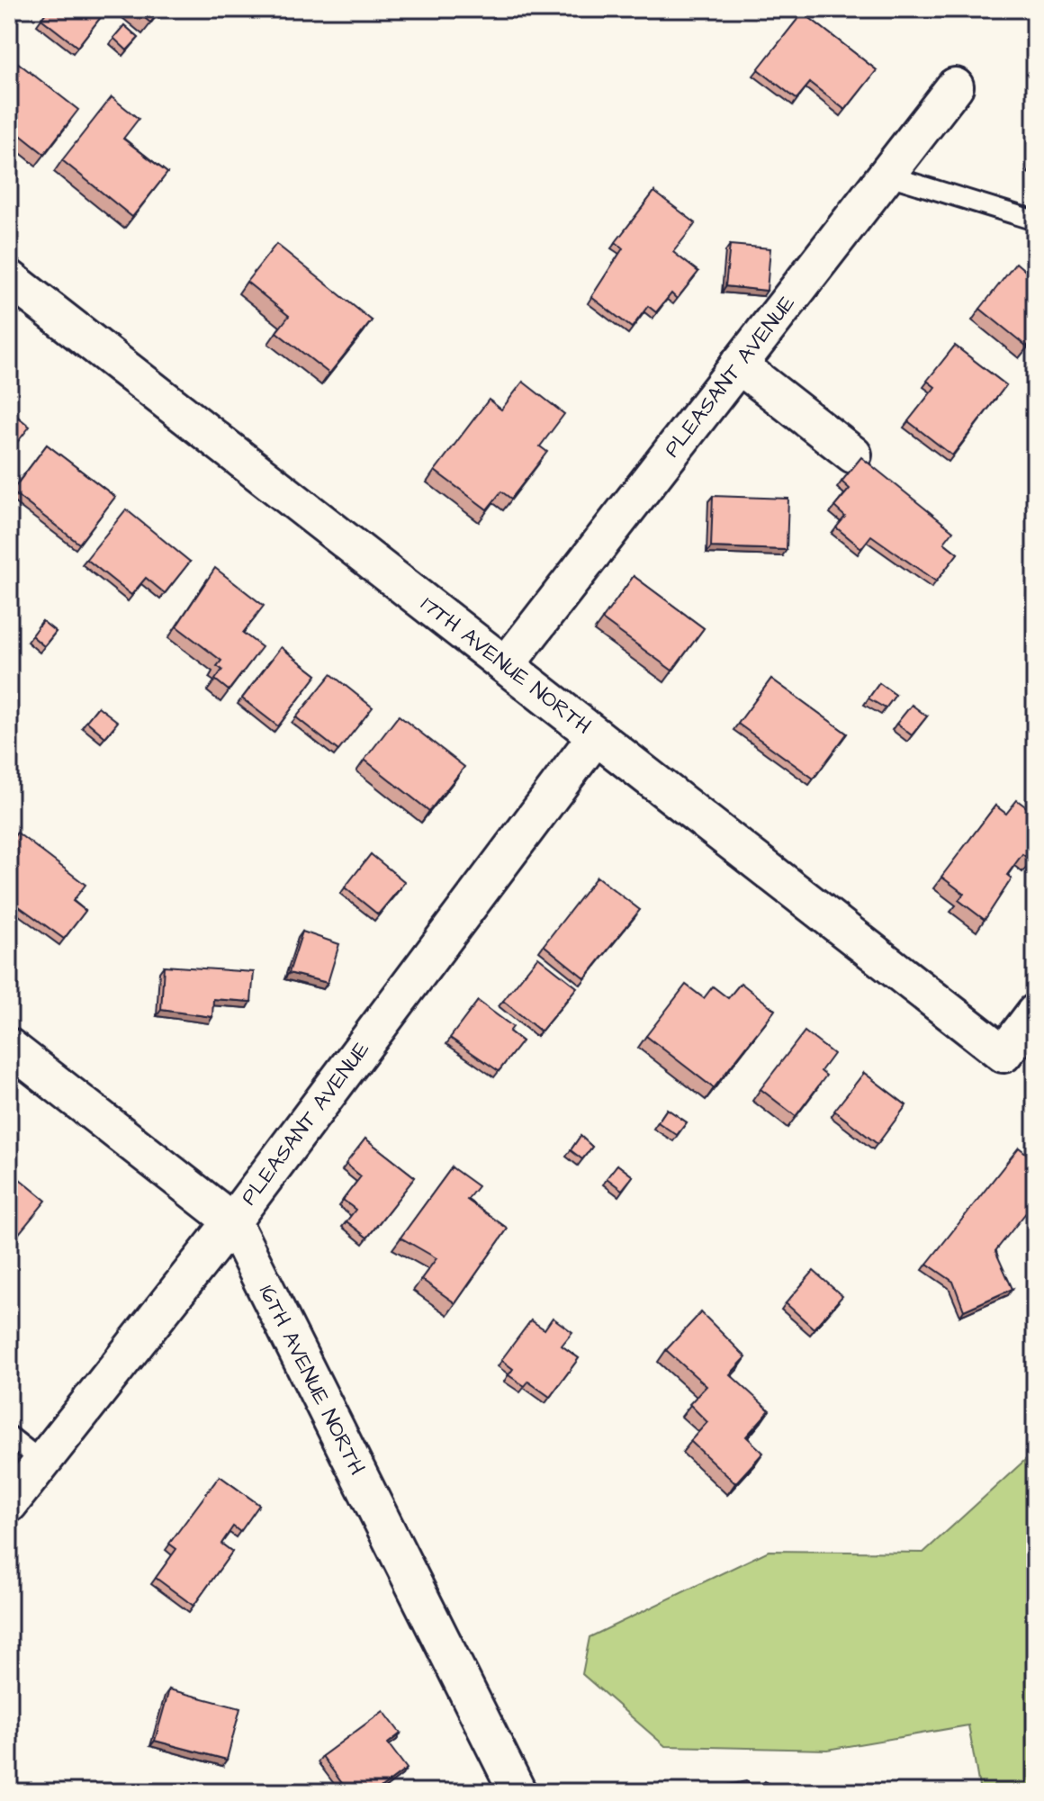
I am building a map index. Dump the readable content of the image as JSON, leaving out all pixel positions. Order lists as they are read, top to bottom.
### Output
{
  "streets": {
    "street": ["PLEASANT AVENUE", "17TH AVENUE NORTH", "16TH AVENUE NORTH"]
  },
  "crossings": [
    ["PLEASANT AVENUE", "17TH AVENUE NORTH"],
    ["PLEASANT AVENUE", "16TH AVENUE NORTH"]
  ]
}
